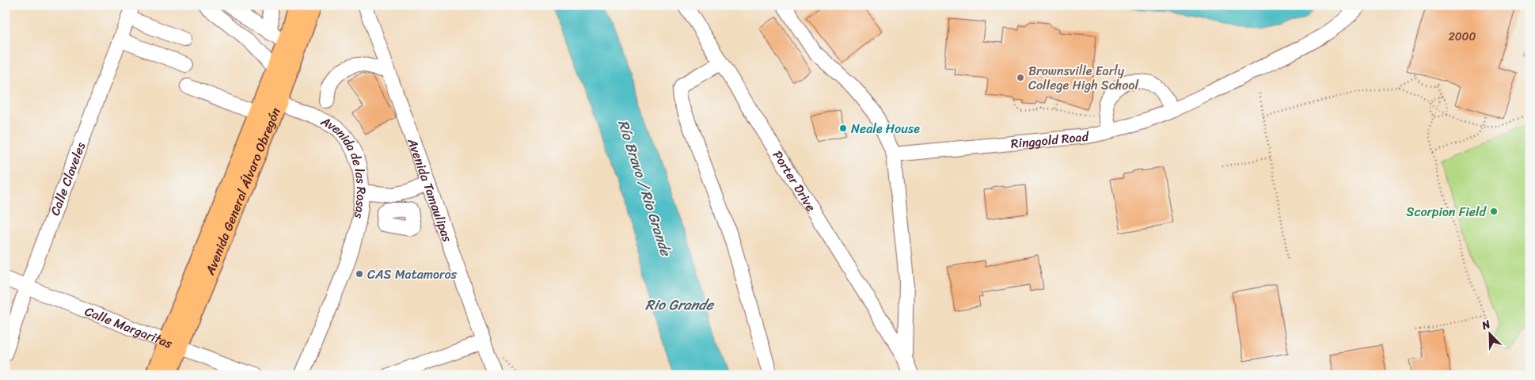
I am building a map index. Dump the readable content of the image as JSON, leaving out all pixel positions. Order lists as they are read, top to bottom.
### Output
{
  "streets": {
    "main road": ["Avenida General Álvaro Obregón"],
    "street": [
      "Ringgold Road",
      "Avenida de las Rosas",
      "Calle Claveles",
      "Porter Drive",
      "Avenida Tamaulipas",
      "Calle Margaritas"
    ]
  },
  "crossings": [
    ["Avenida de las Rosas", "Avenida General Álvaro Obregón"],
    ["Calle Claveles", "Calle Margaritas"],
    ["Avenida General Álvaro Obregón", "Calle Margaritas"]
  ],
  "water": ["Río Bravo / Rio Grande", "Rio Grande"],
  "places": [
    "Brownsville Early College High School",
    "Neale House",
    "Scorpion Field",
    "CAS Matamoros"
  ],
  "house_numbers": ["2000"],
  "north": "top left"
}
